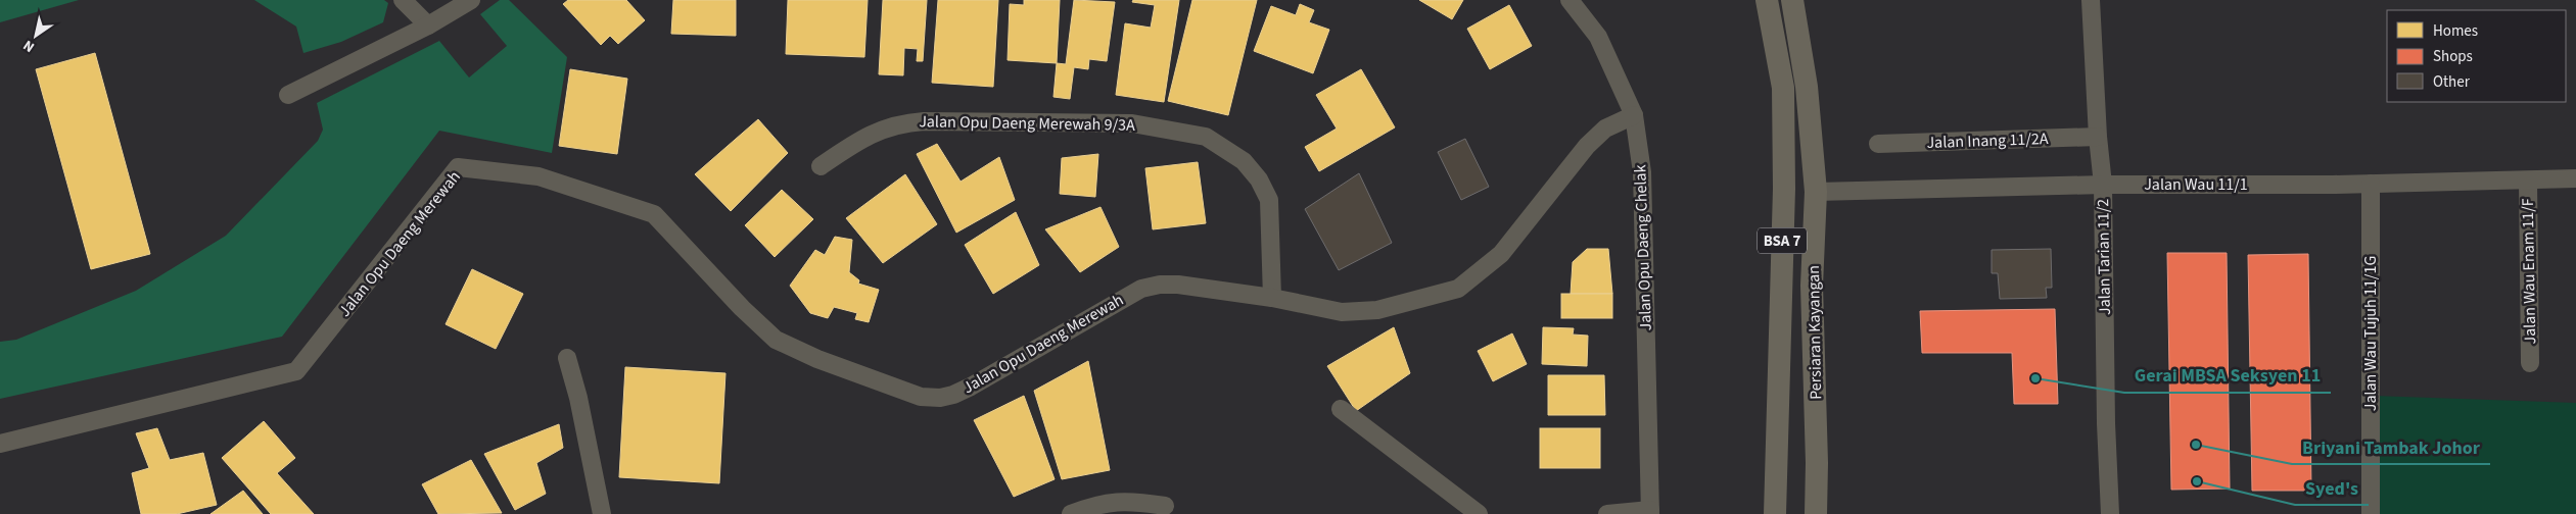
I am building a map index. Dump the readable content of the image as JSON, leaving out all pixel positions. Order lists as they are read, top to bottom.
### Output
{
  "streets": {
    "main road": ["BSA 7", "Persiaran Kayangan"],
    "street": [
      "Jalan Opu Daeng Merewah 9/3A",
      "Jalan Inang 11/2A",
      "Jalan Wau 11/1",
      "Jalan Opu Daeng Merewah",
      "Jalan Opu Daeng Chelak",
      "Jalan Tarian 11/2",
      "Jalan Wau Enam 11/F",
      "Jalan Wau Tujuh 11/1G"
    ]
  },
  "crossings": [
    ["Jalan Opu Daeng Merewah 9/3A", "Jalan Opu Daeng Merewah"],
    ["Jalan Inang 11/2A", "Jalan Tarian 11/2"],
    ["Jalan Wau 11/1", "Jalan Tarian 11/2"],
    ["Jalan Wau 11/1", "Jalan Wau Enam 11/F"],
    ["Jalan Wau 11/1", "Persiaran Kayangan"],
    ["Jalan Wau 11/1", "Jalan Wau Tujuh 11/1G"],
    ["Jalan Opu Daeng Merewah", "Jalan Opu Daeng Chelak"]
  ],
  "places": ["Gerai MBSA Seksyen 11", "Briyani Tambak Johor", "Syed's"],
  "legend": ["Homes", "Shops", "Other"],
  "north": "bottom left"
}
